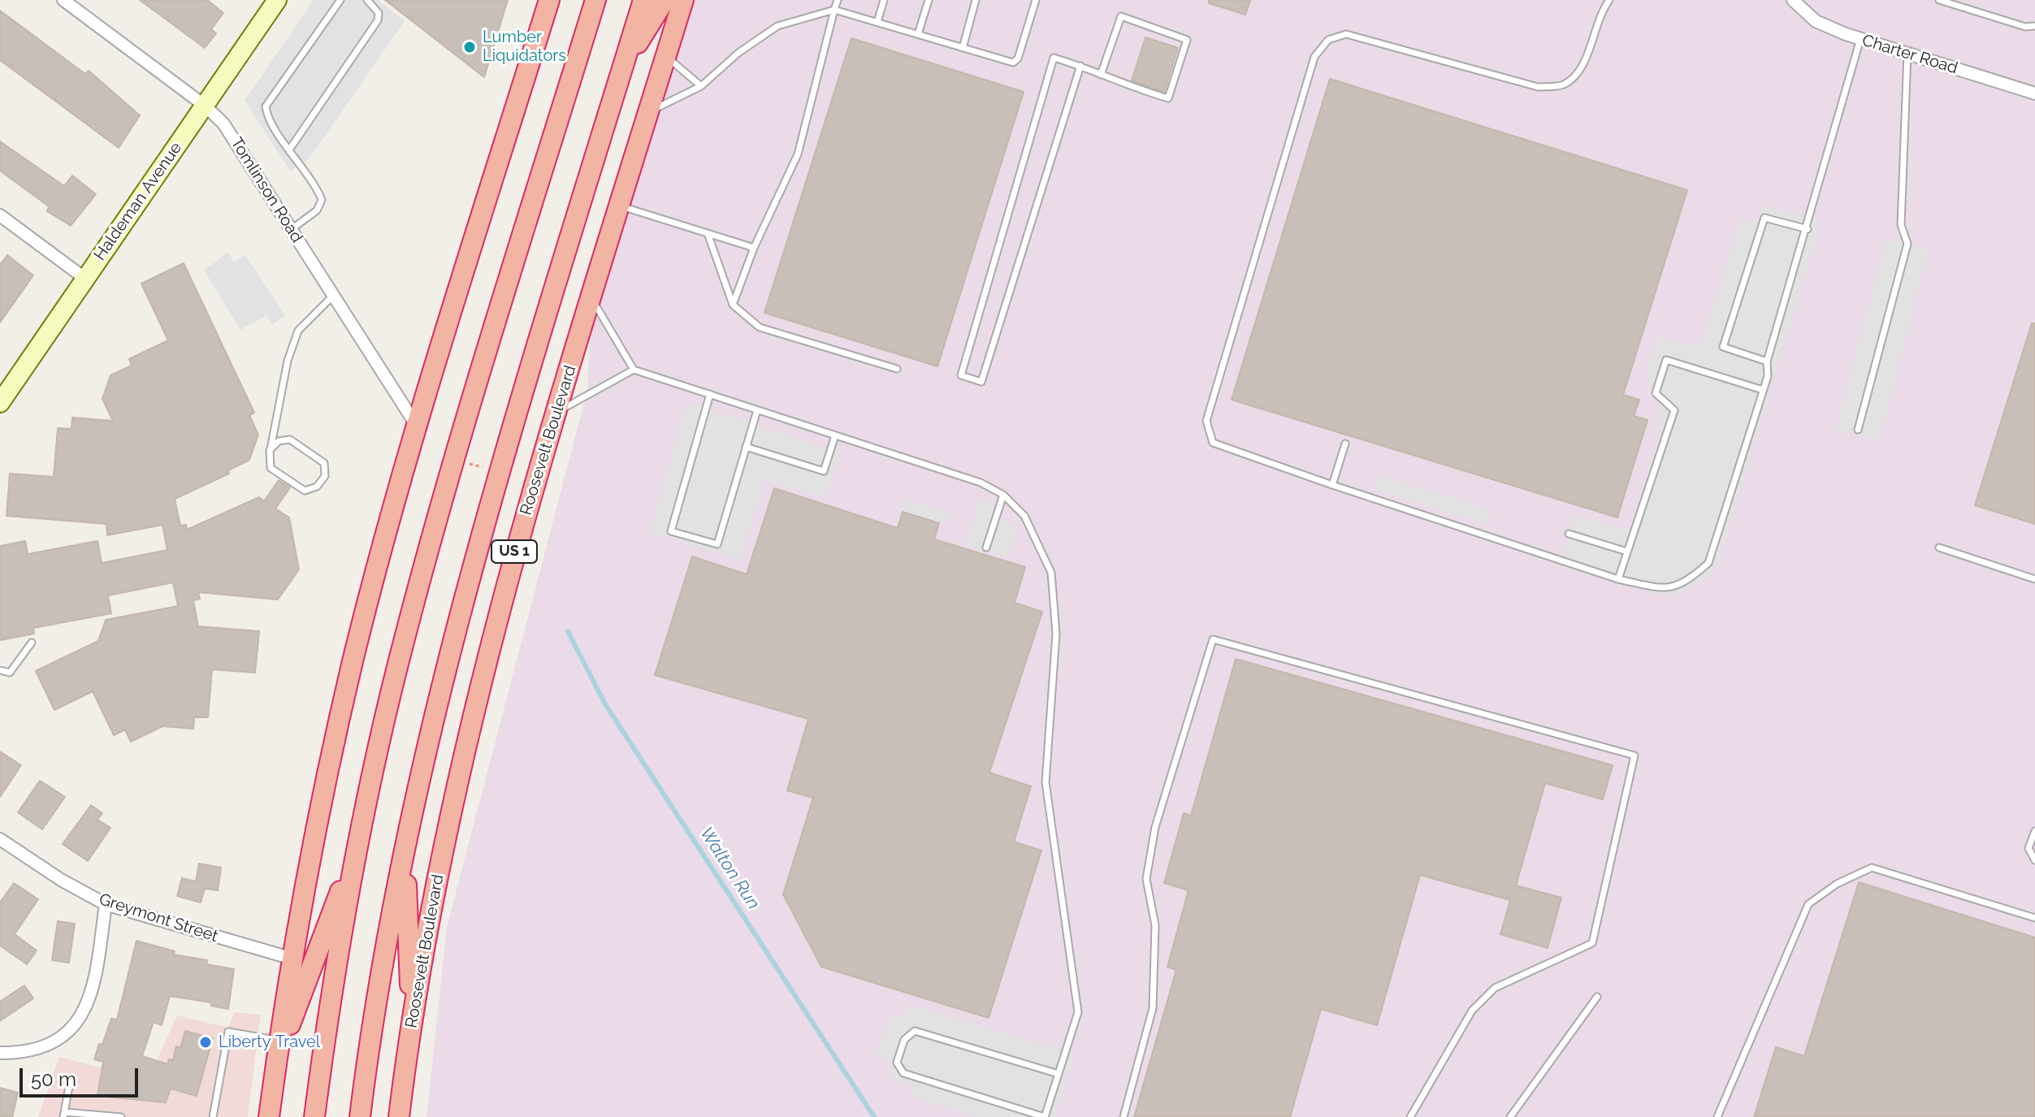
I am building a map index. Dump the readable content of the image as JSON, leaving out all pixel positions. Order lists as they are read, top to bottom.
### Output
{
  "streets": {
    "highway": ["Roosevelt Boulevard", "US 1"],
    "main road": ["Haldeman Avenue"],
    "street": ["Charter Road", "Tomlinson Road", "Greymont Street"]
  },
  "crossings": [
    ["Tomlinson Road", "Haldeman Avenue"]
  ],
  "water": ["Walton Run"],
  "places": ["Lumber Liquidators", "Liberty Travel"],
  "scale_bar": "50 m"
}
